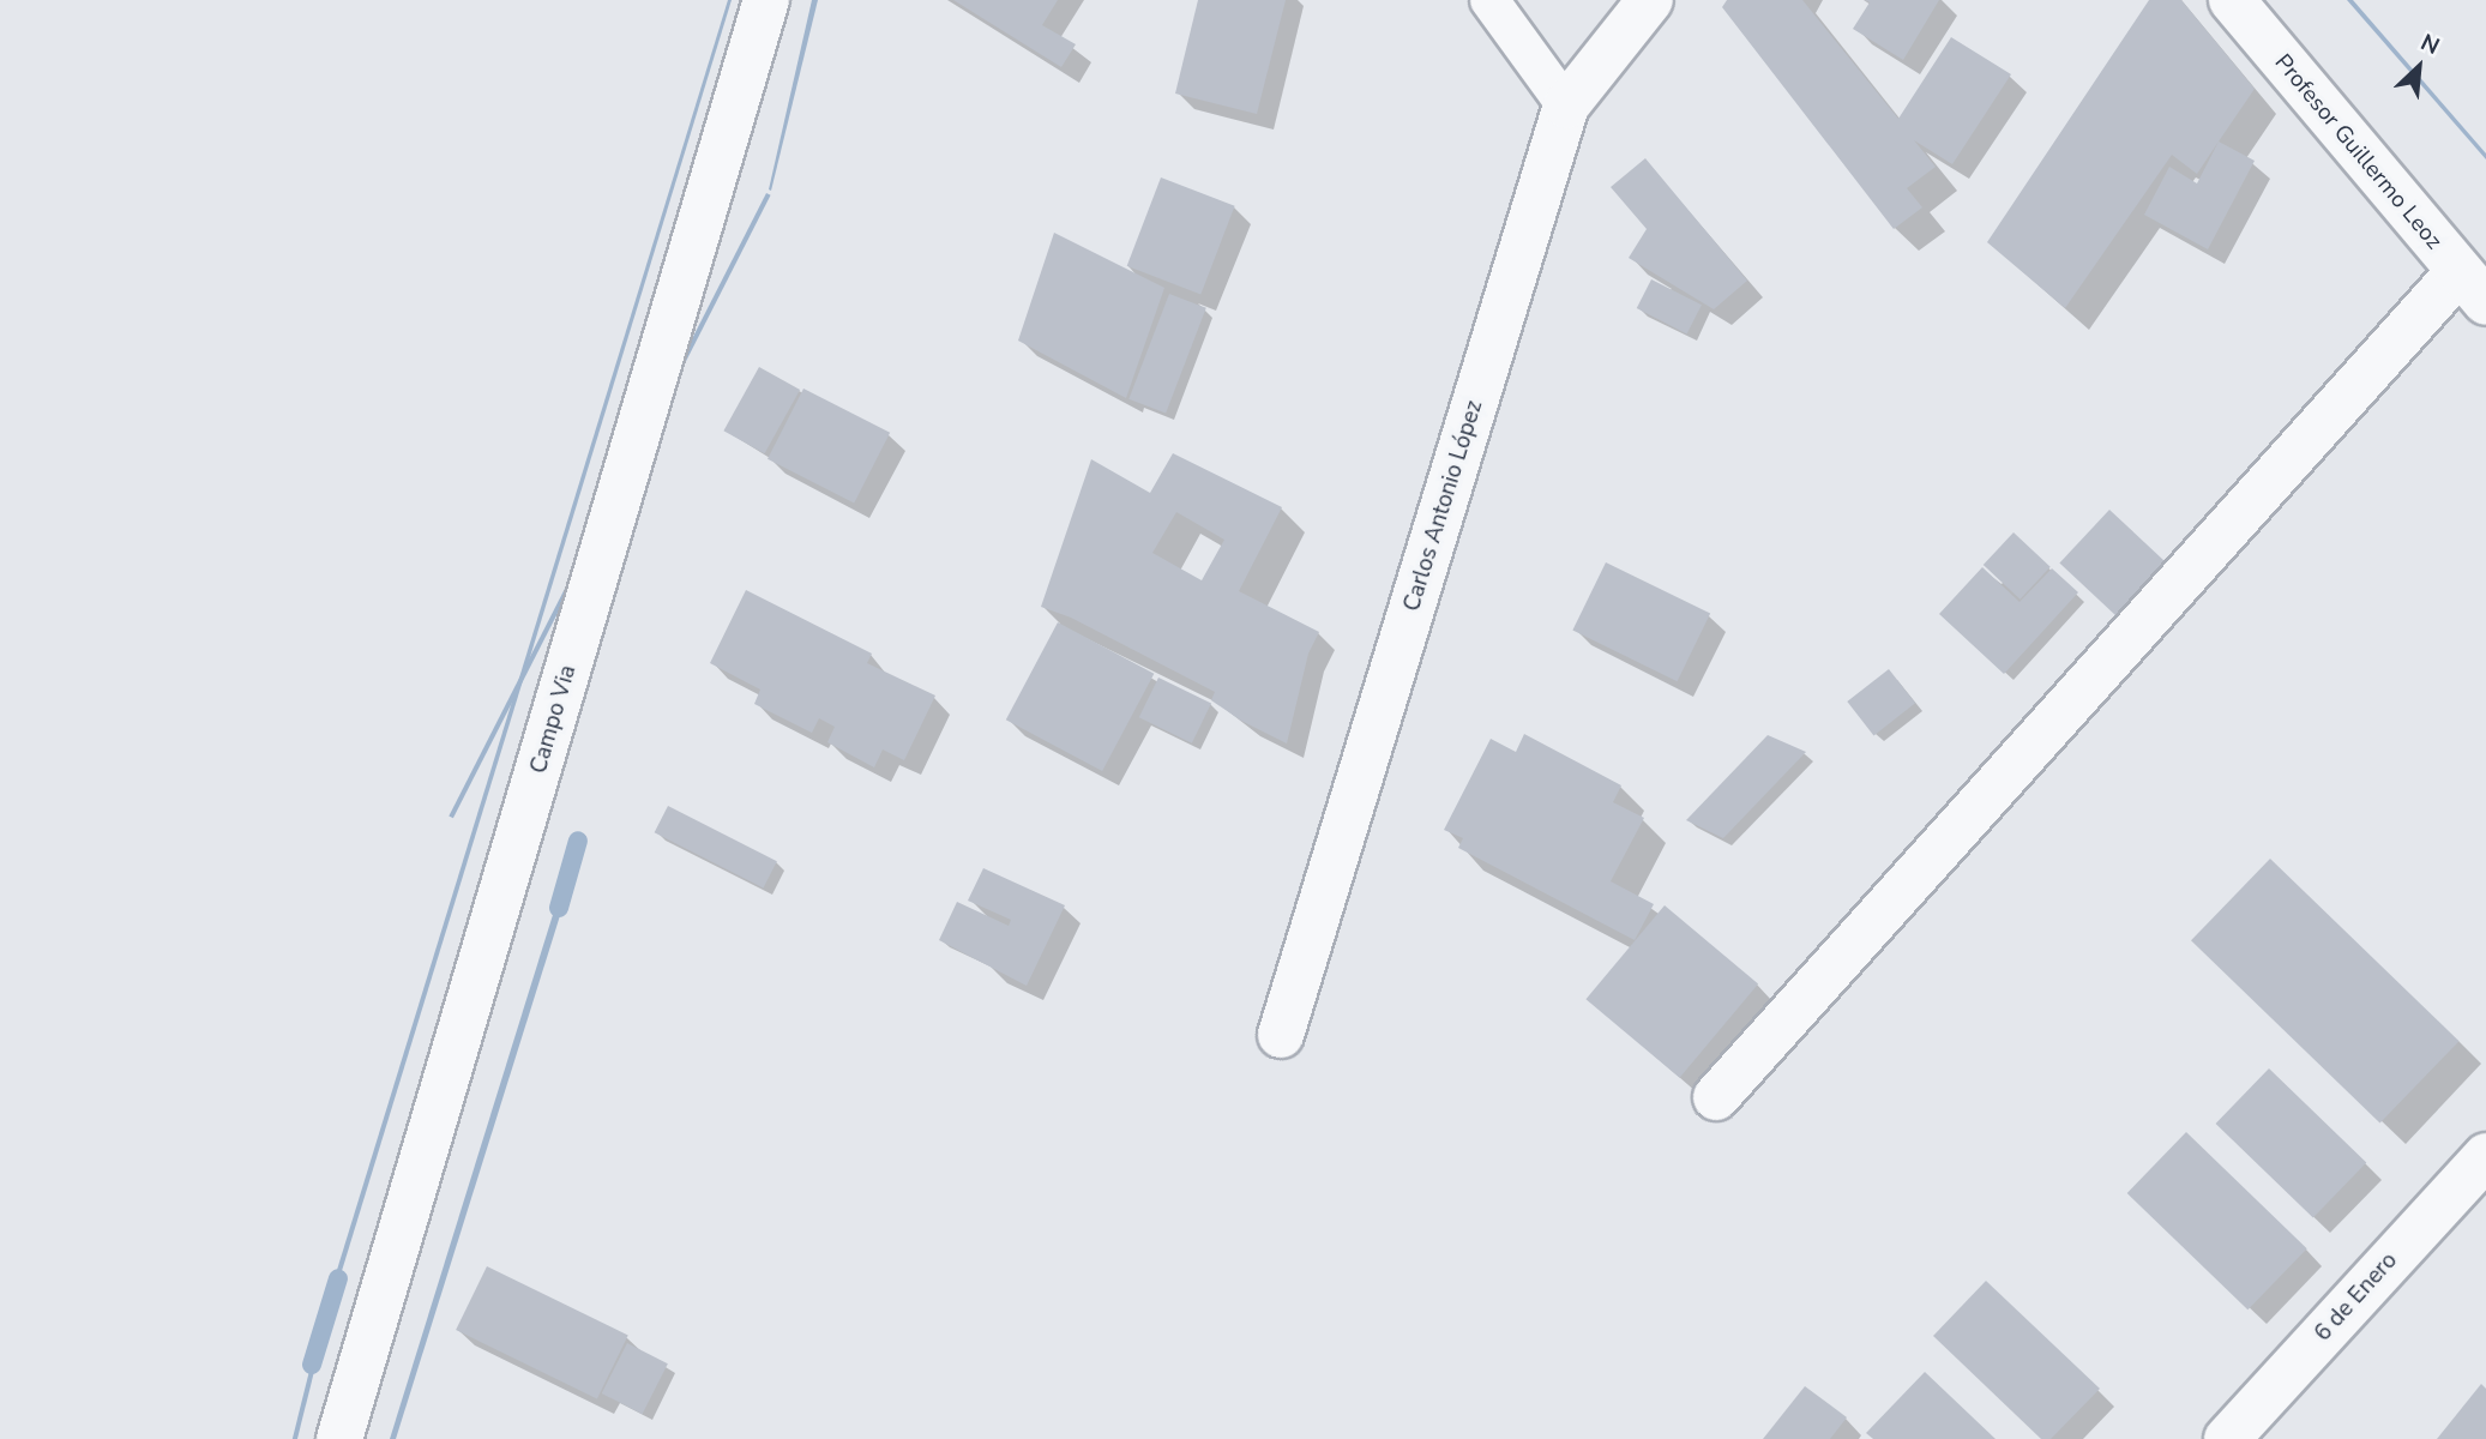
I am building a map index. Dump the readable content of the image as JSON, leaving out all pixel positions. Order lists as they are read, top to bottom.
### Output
{
  "streets": {
    "street": [
      "Profesor Guillermo Leoz",
      "Carlos Antonio López",
      "Campo Via",
      "6 de Enero"
    ]
  },
  "north": "top right"
}
